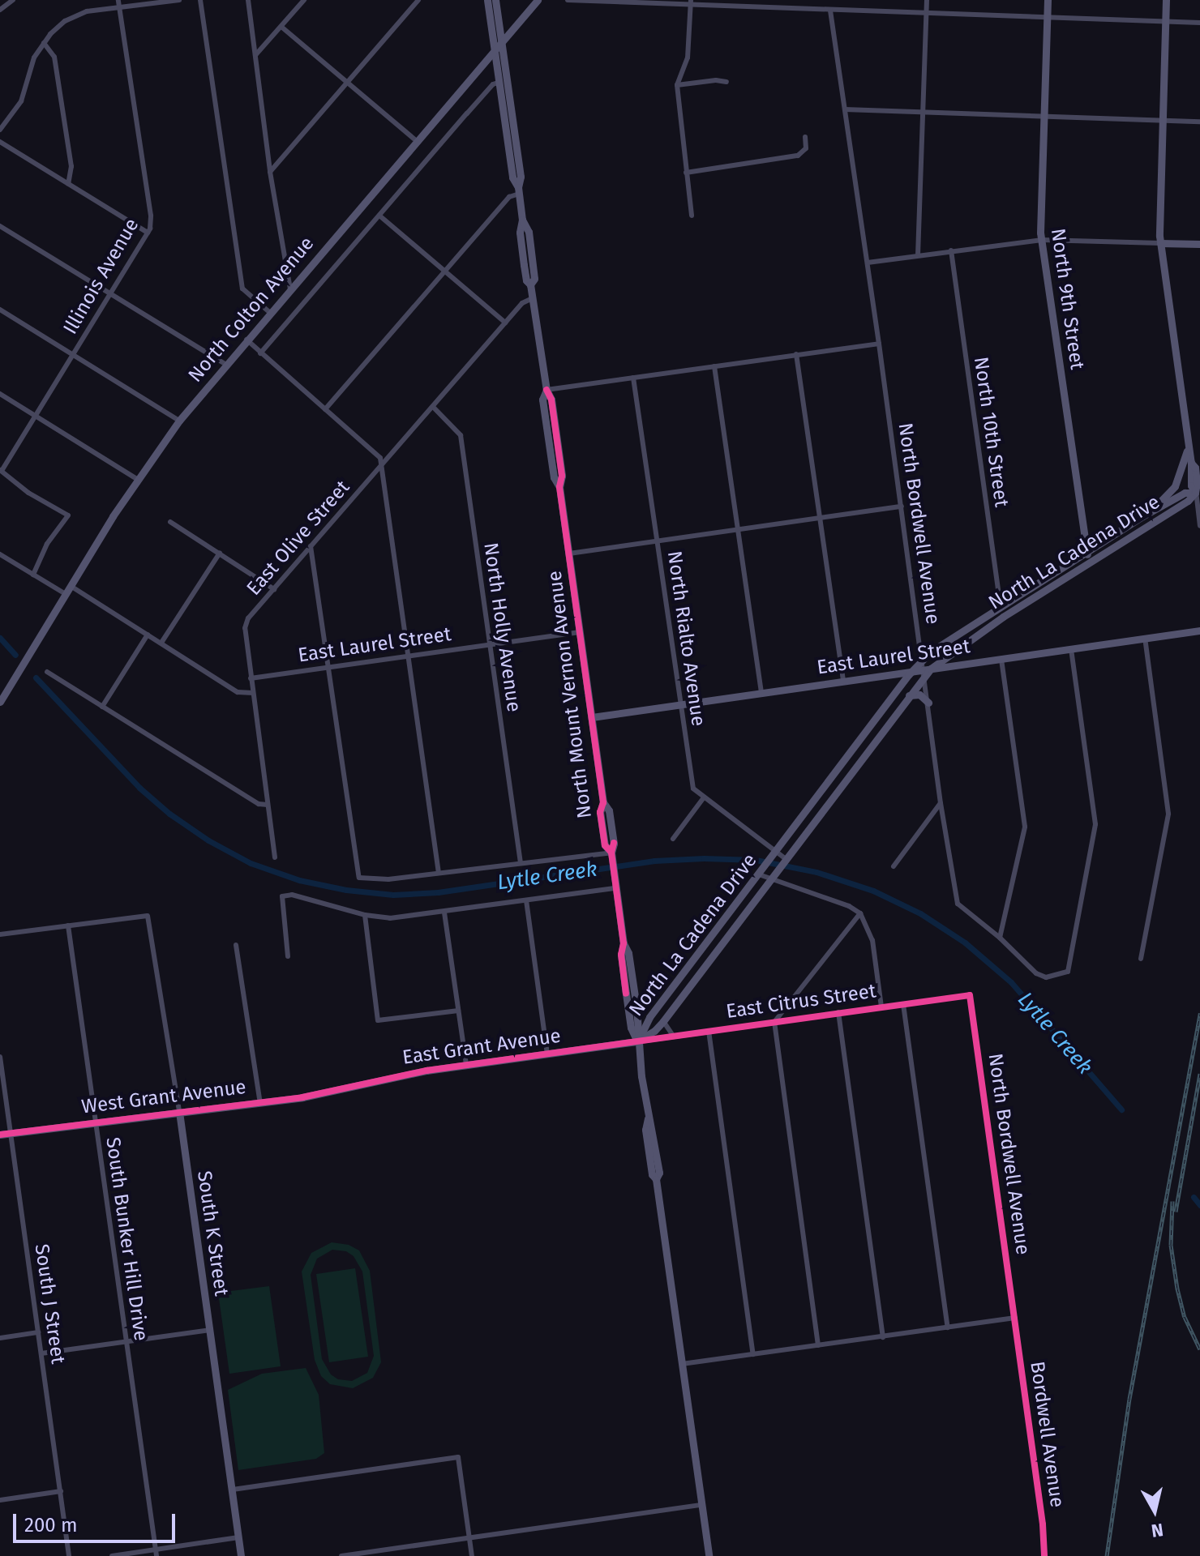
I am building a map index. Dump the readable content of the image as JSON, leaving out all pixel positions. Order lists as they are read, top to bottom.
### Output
{
  "streets": {
    "main road": [
      "North 9th Street",
      "North Colton Avenue",
      "North La Cadena Drive",
      "East Laurel Street",
      "North Mount Vernon Avenue",
      "East Grant Avenue",
      "West Grant Avenue",
      "South K Street"
    ],
    "street": [
      "Illinois Avenue",
      "North 10th Street",
      "North Bordwell Avenue",
      "East Olive Street",
      "North Holly Avenue",
      "North Rialto Avenue",
      "East Citrus Street",
      "South Bunker Hill Drive",
      "South J Street",
      "Bordwell Avenue"
    ]
  },
  "crossings": [
    ["North 9th Street", "North La Cadena Drive"],
    ["North Colton Avenue", "North Mount Vernon Avenue"],
    ["North 10th Street", "North La Cadena Drive"],
    ["North Bordwell Avenue", "North La Cadena Drive"],
    ["North Bordwell Avenue", "East Laurel Street"],
    ["North Bordwell Avenue", "East Citrus Street"],
    ["North Bordwell Avenue", "Bordwell Avenue"],
    ["East Olive Street", "North Holly Avenue"],
    ["East Olive Street", "East Laurel Street"],
    ["East Olive Street", "North Mount Vernon Avenue"],
    ["North La Cadena Drive", "North Rialto Avenue"],
    ["North La Cadena Drive", "East Laurel Street"],
    ["North La Cadena Drive", "North Mount Vernon Avenue"],
    ["North La Cadena Drive", "East Citrus Street"],
    ["North La Cadena Drive", "East Grant Avenue"],
    ["North Holly Avenue", "East Laurel Street"],
    ["North Rialto Avenue", "East Laurel Street"],
    ["East Laurel Street", "North Mount Vernon Avenue"],
    ["North Mount Vernon Avenue", "East Citrus Street"],
    ["North Mount Vernon Avenue", "East Grant Avenue"],
    ["East Citrus Street", "East Grant Avenue"],
    ["East Grant Avenue", "West Grant Avenue"],
    ["West Grant Avenue", "South K Street"],
    ["West Grant Avenue", "South Bunker Hill Drive"],
    ["West Grant Avenue", "South J Street"],
    ["South K Street", "South Bunker Hill Drive"]
  ],
  "water": ["Lytle Creek"],
  "scale_bar": "200 m",
  "north": "bottom"
}
